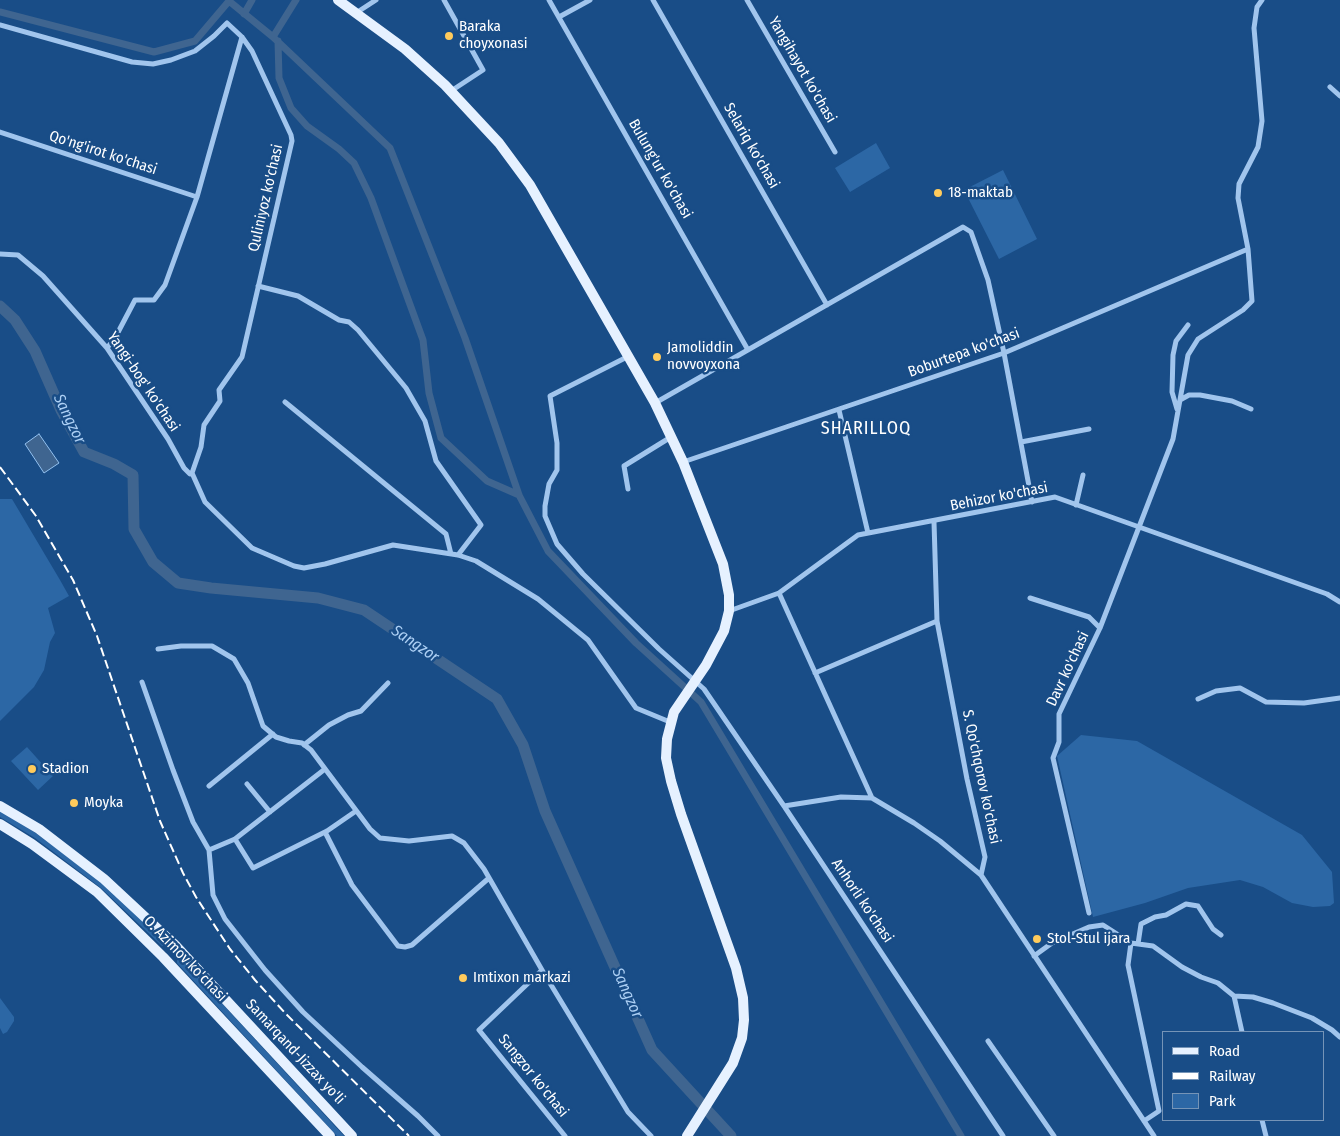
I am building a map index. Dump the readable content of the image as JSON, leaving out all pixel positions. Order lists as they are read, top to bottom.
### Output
{
  "streets": {
    "main road": ["O. Azimov ko'chasi", "Samarqand-Jizzax yo'li"],
    "street": [
      "Yangihayot ko'chasi",
      "Selariq ko'chasi",
      "Qo'ng'irot ko'chasi",
      "Bulung'ur ko'chasi",
      "Quliniyoz ko'chasi",
      "Boburtepa ko'chasi",
      "Yangi-bog' ko'chasi",
      "Behizor ko'chasi",
      "Davr ko'chasi",
      "S. Qo'chqorov ko'chasi",
      "Anhorli ko'chasi",
      "Sangzor ko'chasi"
    ]
  },
  "crossings": [
    ["Quliniyoz ko'chasi", "Yangi-bog' ko'chasi"],
    ["Boburtepa ko'chasi", "Davr ko'chasi"],
    ["Behizor ko'chasi", "Davr ko'chasi"],
    ["Behizor ko'chasi", "S. Qo'chqorov ko'chasi"],
    ["O. Azimov ko'chasi", "Samarqand-Jizzax yo'li"]
  ],
  "districts": ["SHARILLOQ"],
  "water": ["Sangzor"],
  "places": [
    "Baraka choyxonasi",
    "18-maktab",
    "Jamoliddin novvoyxona",
    "Stadion",
    "Moyka",
    "Stol-Stul ijara",
    "Imtixon markazi"
  ],
  "legend": ["Road", "Railway", "Park"]
}
